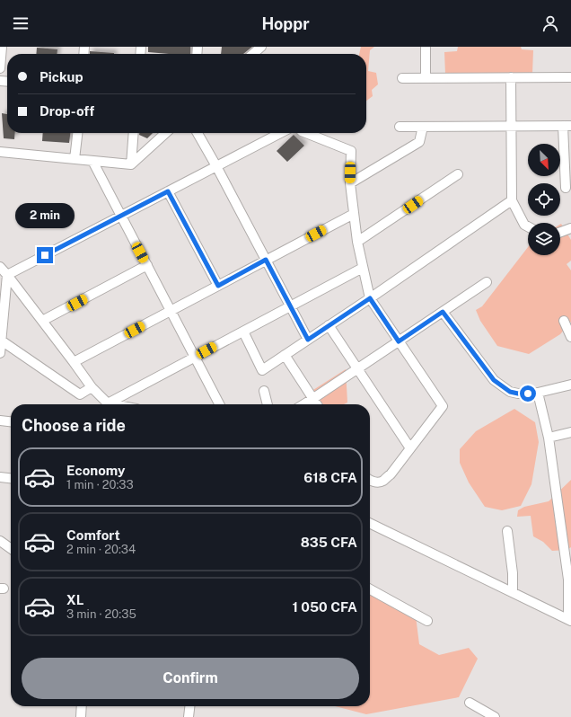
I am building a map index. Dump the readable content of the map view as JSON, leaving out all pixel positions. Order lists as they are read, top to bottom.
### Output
{
  "north": "bottom right",
  "page": {
    "header": "Hoppr",
    "banner": ["Pickup", "Drop-off"],
    "bubble": "2 min",
    "heading": "Choose a ride",
    "list": [
      {
        "name": "Economy",
        "note": "1 min · 20:33",
        "value": "618 CFA"
      },
      {
        "name": "Comfort",
        "note": "2 min · 20:34",
        "value": "835 CFA"
      },
      {
        "name": "XL",
        "note": "3 min · 20:35",
        "value": "1 050 CFA"
      }
    ],
    "buttons": "Confirm"
  }
}
